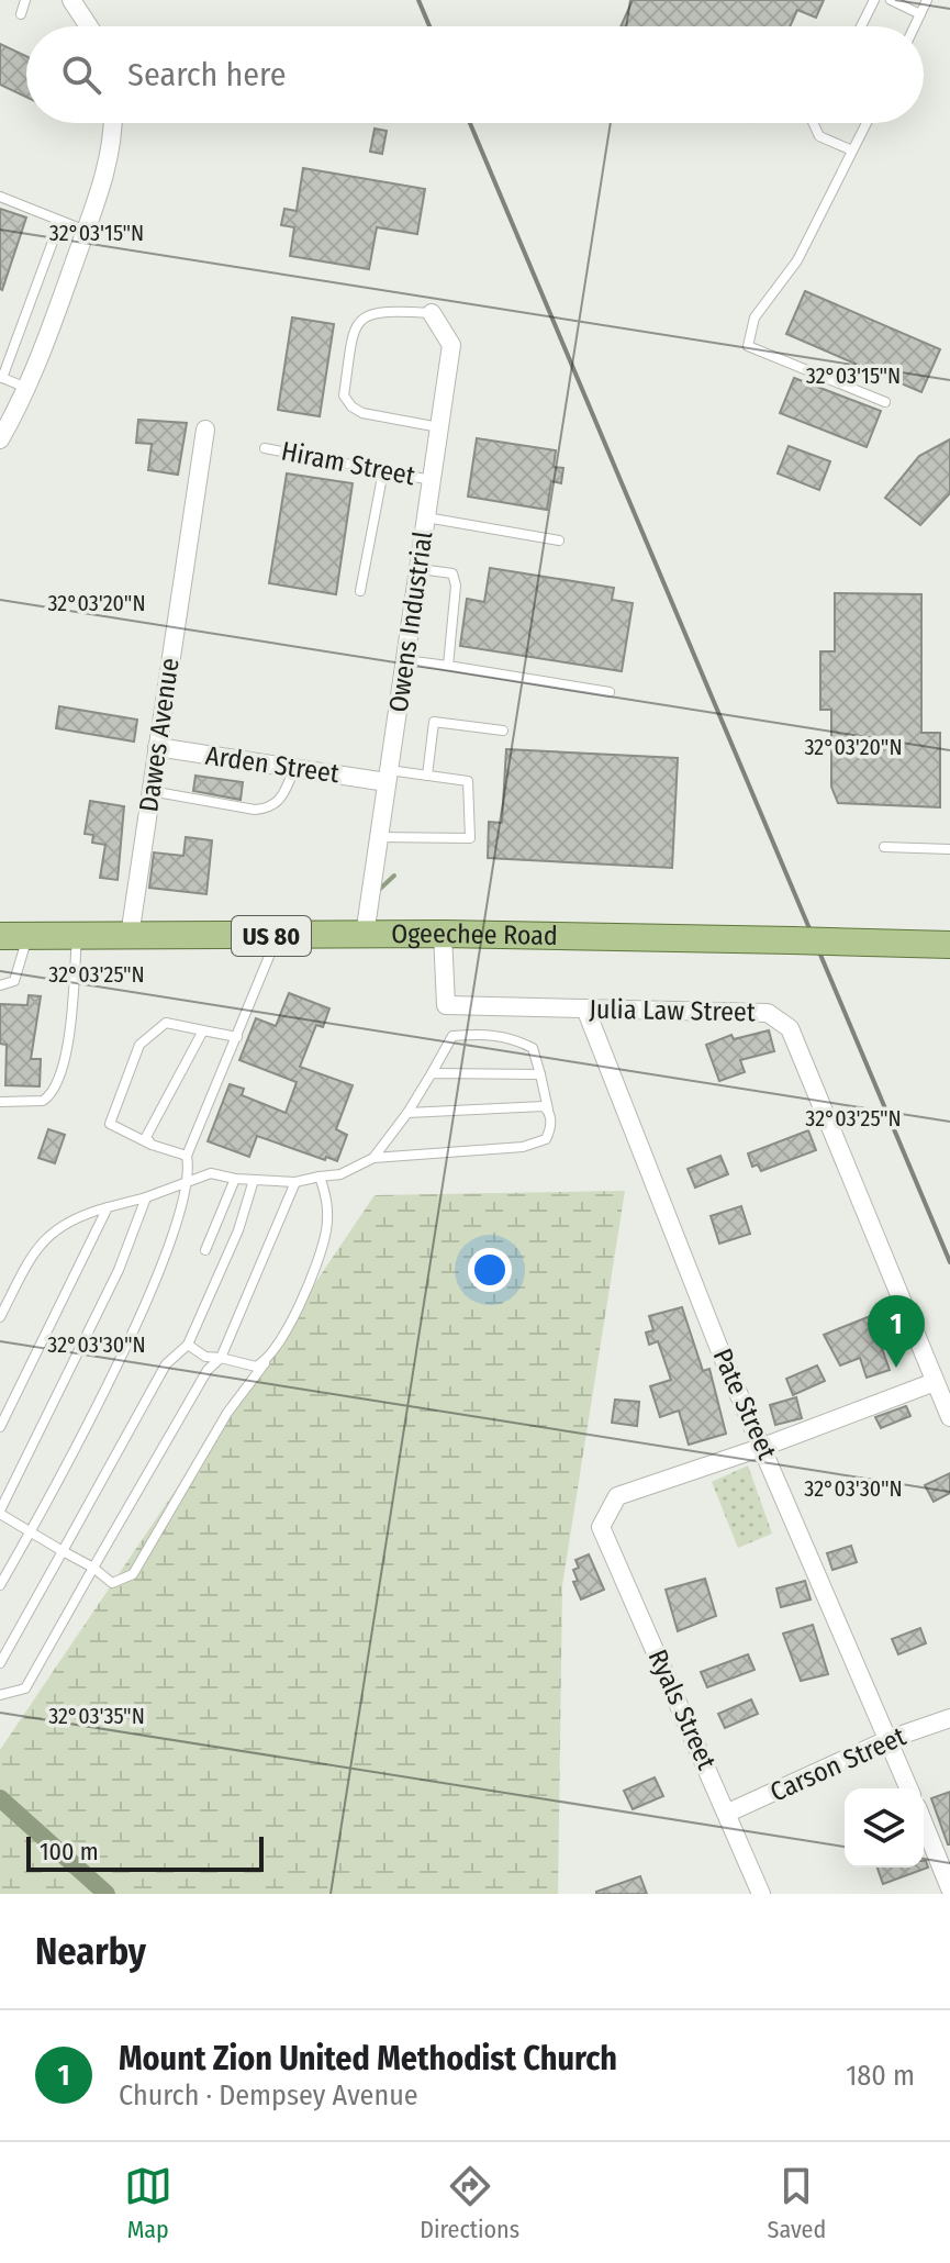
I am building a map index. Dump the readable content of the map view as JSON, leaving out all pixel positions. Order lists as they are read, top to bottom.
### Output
{
  "streets": {
    "main road": ["US 80", "Ogeechee Road"],
    "street": [
      "Owens Industrial",
      "Dawes Avenue",
      "Arden Street",
      "Julia Law Street",
      "Pate Street",
      "Ryals Street",
      "Carson Street"
    ],
    "lane": ["Hiram Street"]
  },
  "crossings": [
    ["Hiram Street", "Owens Industrial"],
    ["Owens Industrial", "Arden Street"],
    ["Owens Industrial", "Ogeechee Road"],
    ["Dawes Avenue", "Arden Street"],
    ["Dawes Avenue", "Ogeechee Road"],
    ["Ogeechee Road", "Julia Law Street"],
    ["Julia Law Street", "Pate Street"],
    ["Pate Street", "Ryals Street"],
    ["Pate Street", "Carson Street"],
    ["Ryals Street", "Carson Street"]
  ],
  "scale_bar": "100 m",
  "page": {
    "search": "Search here",
    "pins": "1",
    "scale": "100 m",
    "heading": "Nearby",
    "list": [
      {
        "mark": "1",
        "name": "Mount Zion United Methodist Church",
        "note": "Church · Dempsey Avenue",
        "value": "180 m"
      }
    ],
    "nav": ["Map", "Directions", "Saved"]
  },
  "coordinates": [
    "32°03'15\"N",
    "32°03'20\"N",
    "32°03'25\"N",
    "32°03'30\"N",
    "32°03'35\"N"
  ]
}
